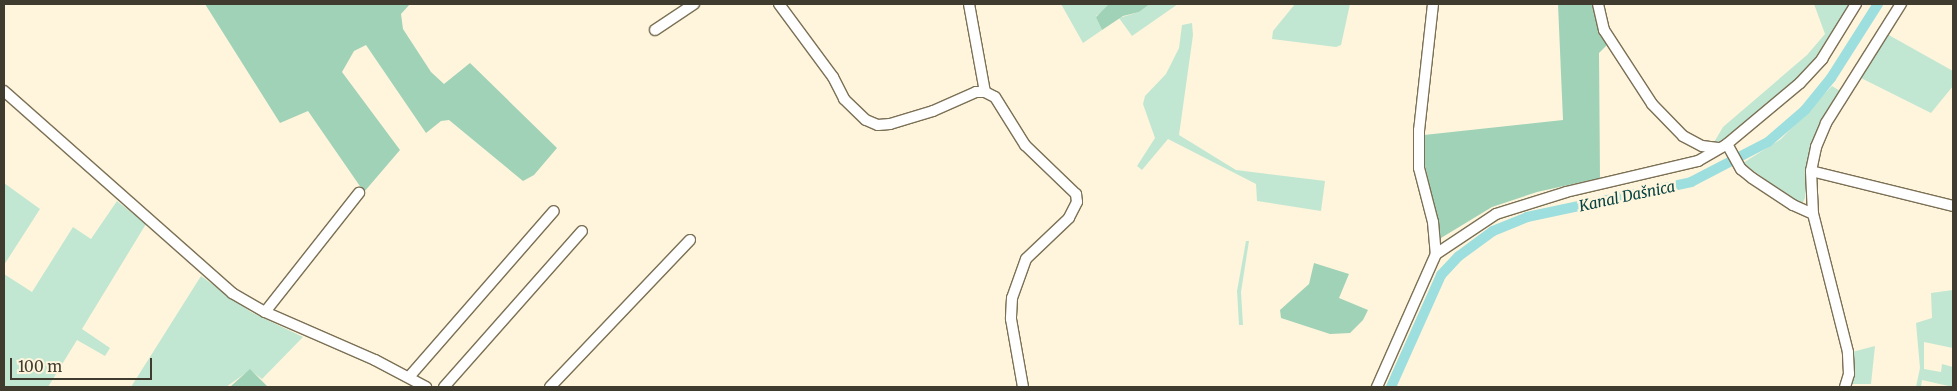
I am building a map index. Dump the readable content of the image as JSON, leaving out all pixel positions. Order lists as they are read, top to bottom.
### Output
{
  "water": ["Kanal Dašnica"],
  "scale_bar": "100 m"
}
